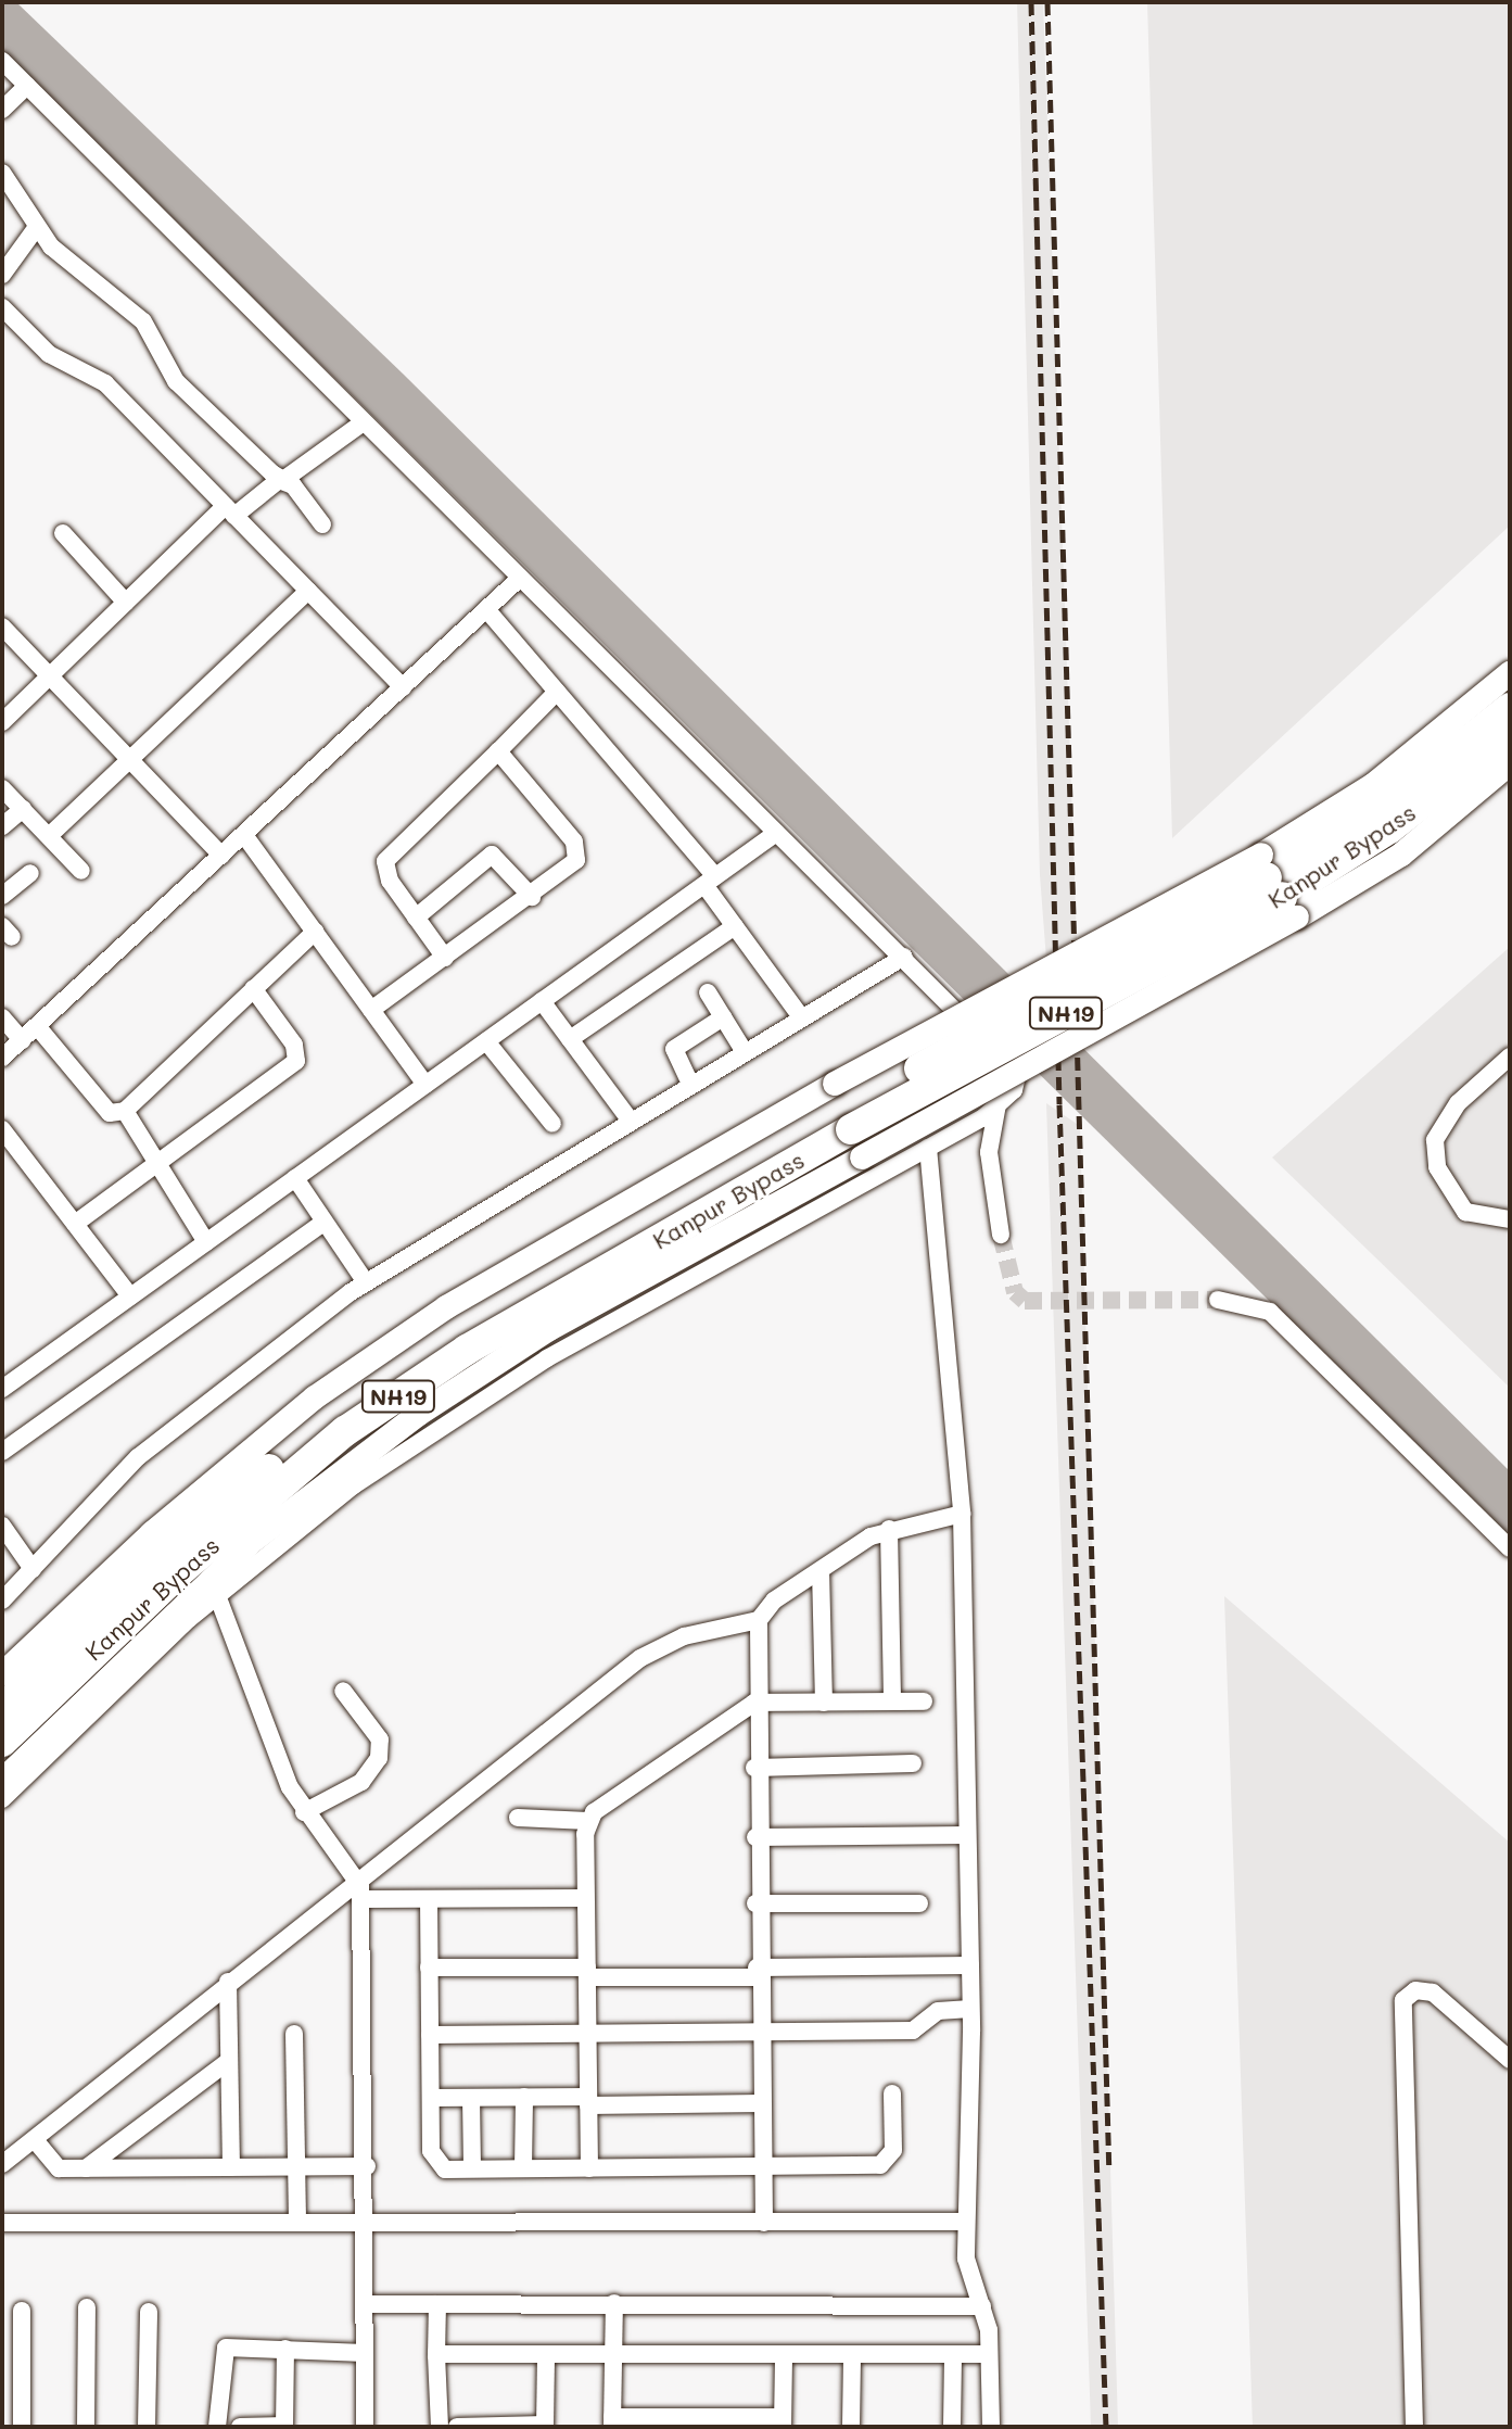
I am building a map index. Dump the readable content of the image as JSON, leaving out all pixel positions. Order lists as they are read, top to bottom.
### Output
{
  "streets": {
    "highway": ["Kanpur Bypass", "NH19"]
  }
}
